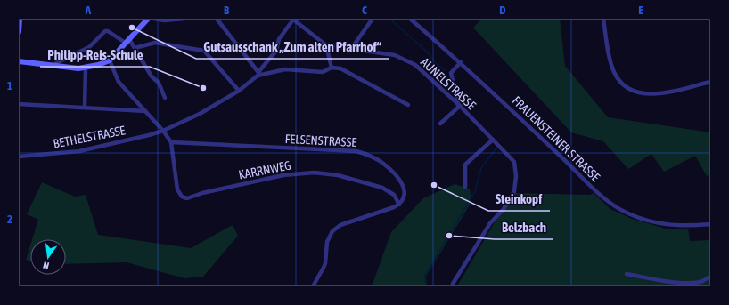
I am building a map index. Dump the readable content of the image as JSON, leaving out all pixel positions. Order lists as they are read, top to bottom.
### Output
{
  "streets": {
    "street": [
      "AUNELSTRASSE",
      "BETHELSTRASSE",
      "FRAUENSTEINER STRASSE",
      "FELSENSTRASSE",
      "KARRNWEG"
    ]
  },
  "crossings": [
    ["FELSENSTRASSE", "KARRNWEG"]
  ],
  "places": [
    "Gutsausschank „Zum alten Pfarrhof“",
    "Philipp-Reis-Schule",
    "Steinkopf",
    "Belzbach"
  ],
  "north": "bottom",
  "grid": {
    "columns": [
      "A",
      "B",
      "C",
      "D",
      "E"
    ],
    "rows": ["1", "2"]
  }
}
